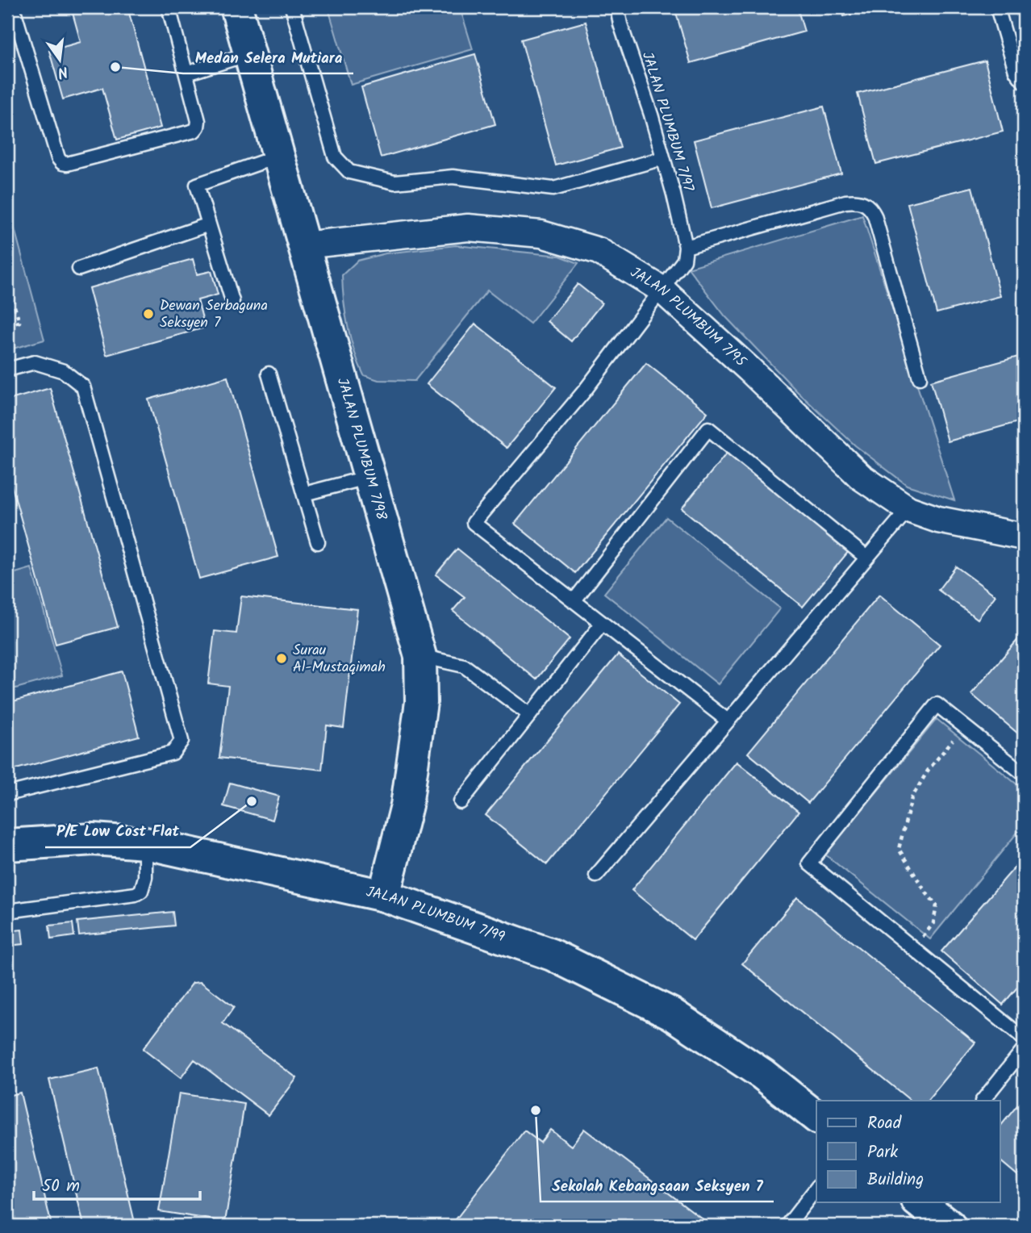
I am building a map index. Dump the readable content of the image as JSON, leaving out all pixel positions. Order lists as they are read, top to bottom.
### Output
{
  "streets": {
    "street": ["JALAN PLUMBUM 7/95", "JALAN PLUMBUM 7/98", "JALAN PLUMBUM 7/99"],
    "lane": ["JALAN PLUMBUM 7/97"]
  },
  "crossings": [
    ["JALAN PLUMBUM 7/95", "JALAN PLUMBUM 7/98"],
    ["JALAN PLUMBUM 7/98", "JALAN PLUMBUM 7/99"]
  ],
  "places": [
    "Medan Selera Mutiara",
    "Dewan Serbaguna Seksyen 7",
    "Surau Al-Mustaqimah",
    "P/E Low Cost Flat",
    "Sekolah Kebangsaan Seksyen 7"
  ],
  "legend": ["Road", "Park", "Building"],
  "scale_bar": "50 m",
  "north": "bottom"
}
